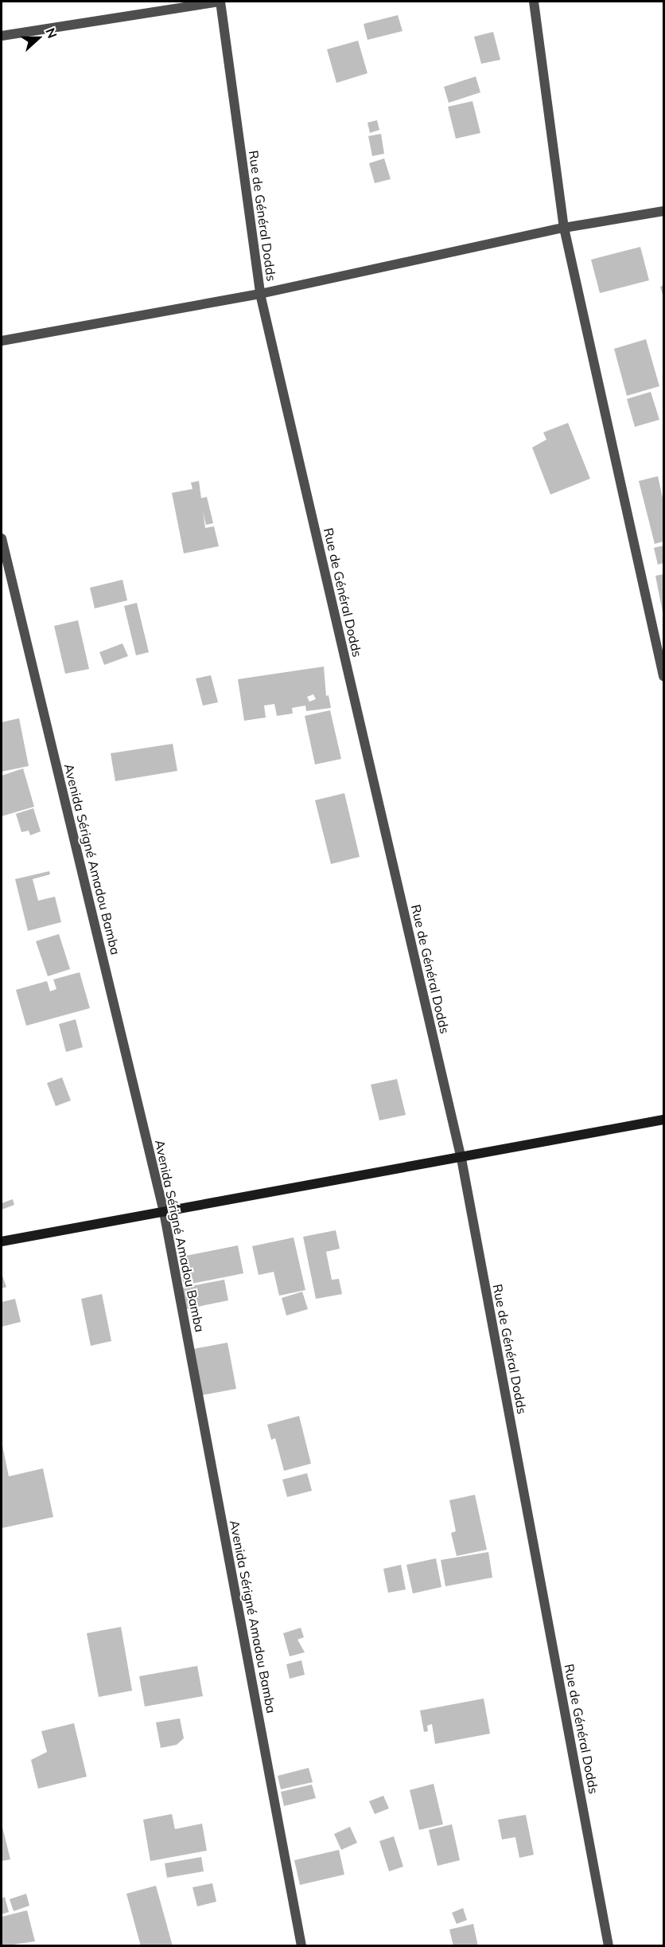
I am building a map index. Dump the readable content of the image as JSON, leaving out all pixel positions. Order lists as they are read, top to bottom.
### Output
{
  "streets": {
    "street": ["Rue de Général Dodds", "Avenida Sérigné Amadou Bamba"]
  },
  "north": "right"
}
